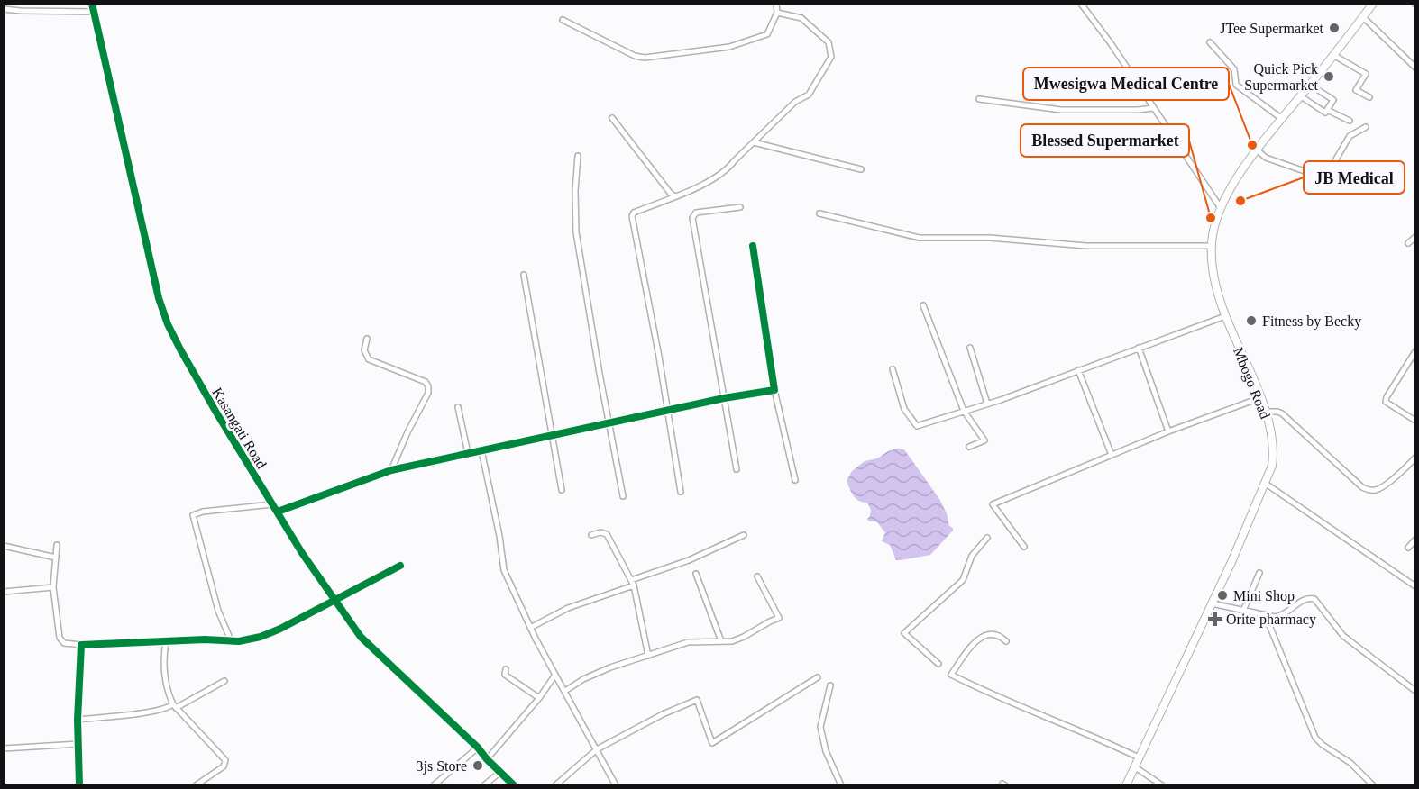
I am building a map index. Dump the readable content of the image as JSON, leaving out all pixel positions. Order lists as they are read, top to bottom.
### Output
{
  "streets": {
    "main road": ["Mbogo Road"],
    "street": ["Kasangati Road"]
  },
  "places": {
    "other": [
      "JTee Supermarket",
      "Quick Pick Supermarket",
      "Mwesigwa Medical Centre",
      "JB Medical",
      "Blessed Supermarket",
      "Fitness by Becky",
      "Mini Shop",
      "3js Store"
    ],
    "health": ["Orite pharmacy"]
  }
}
